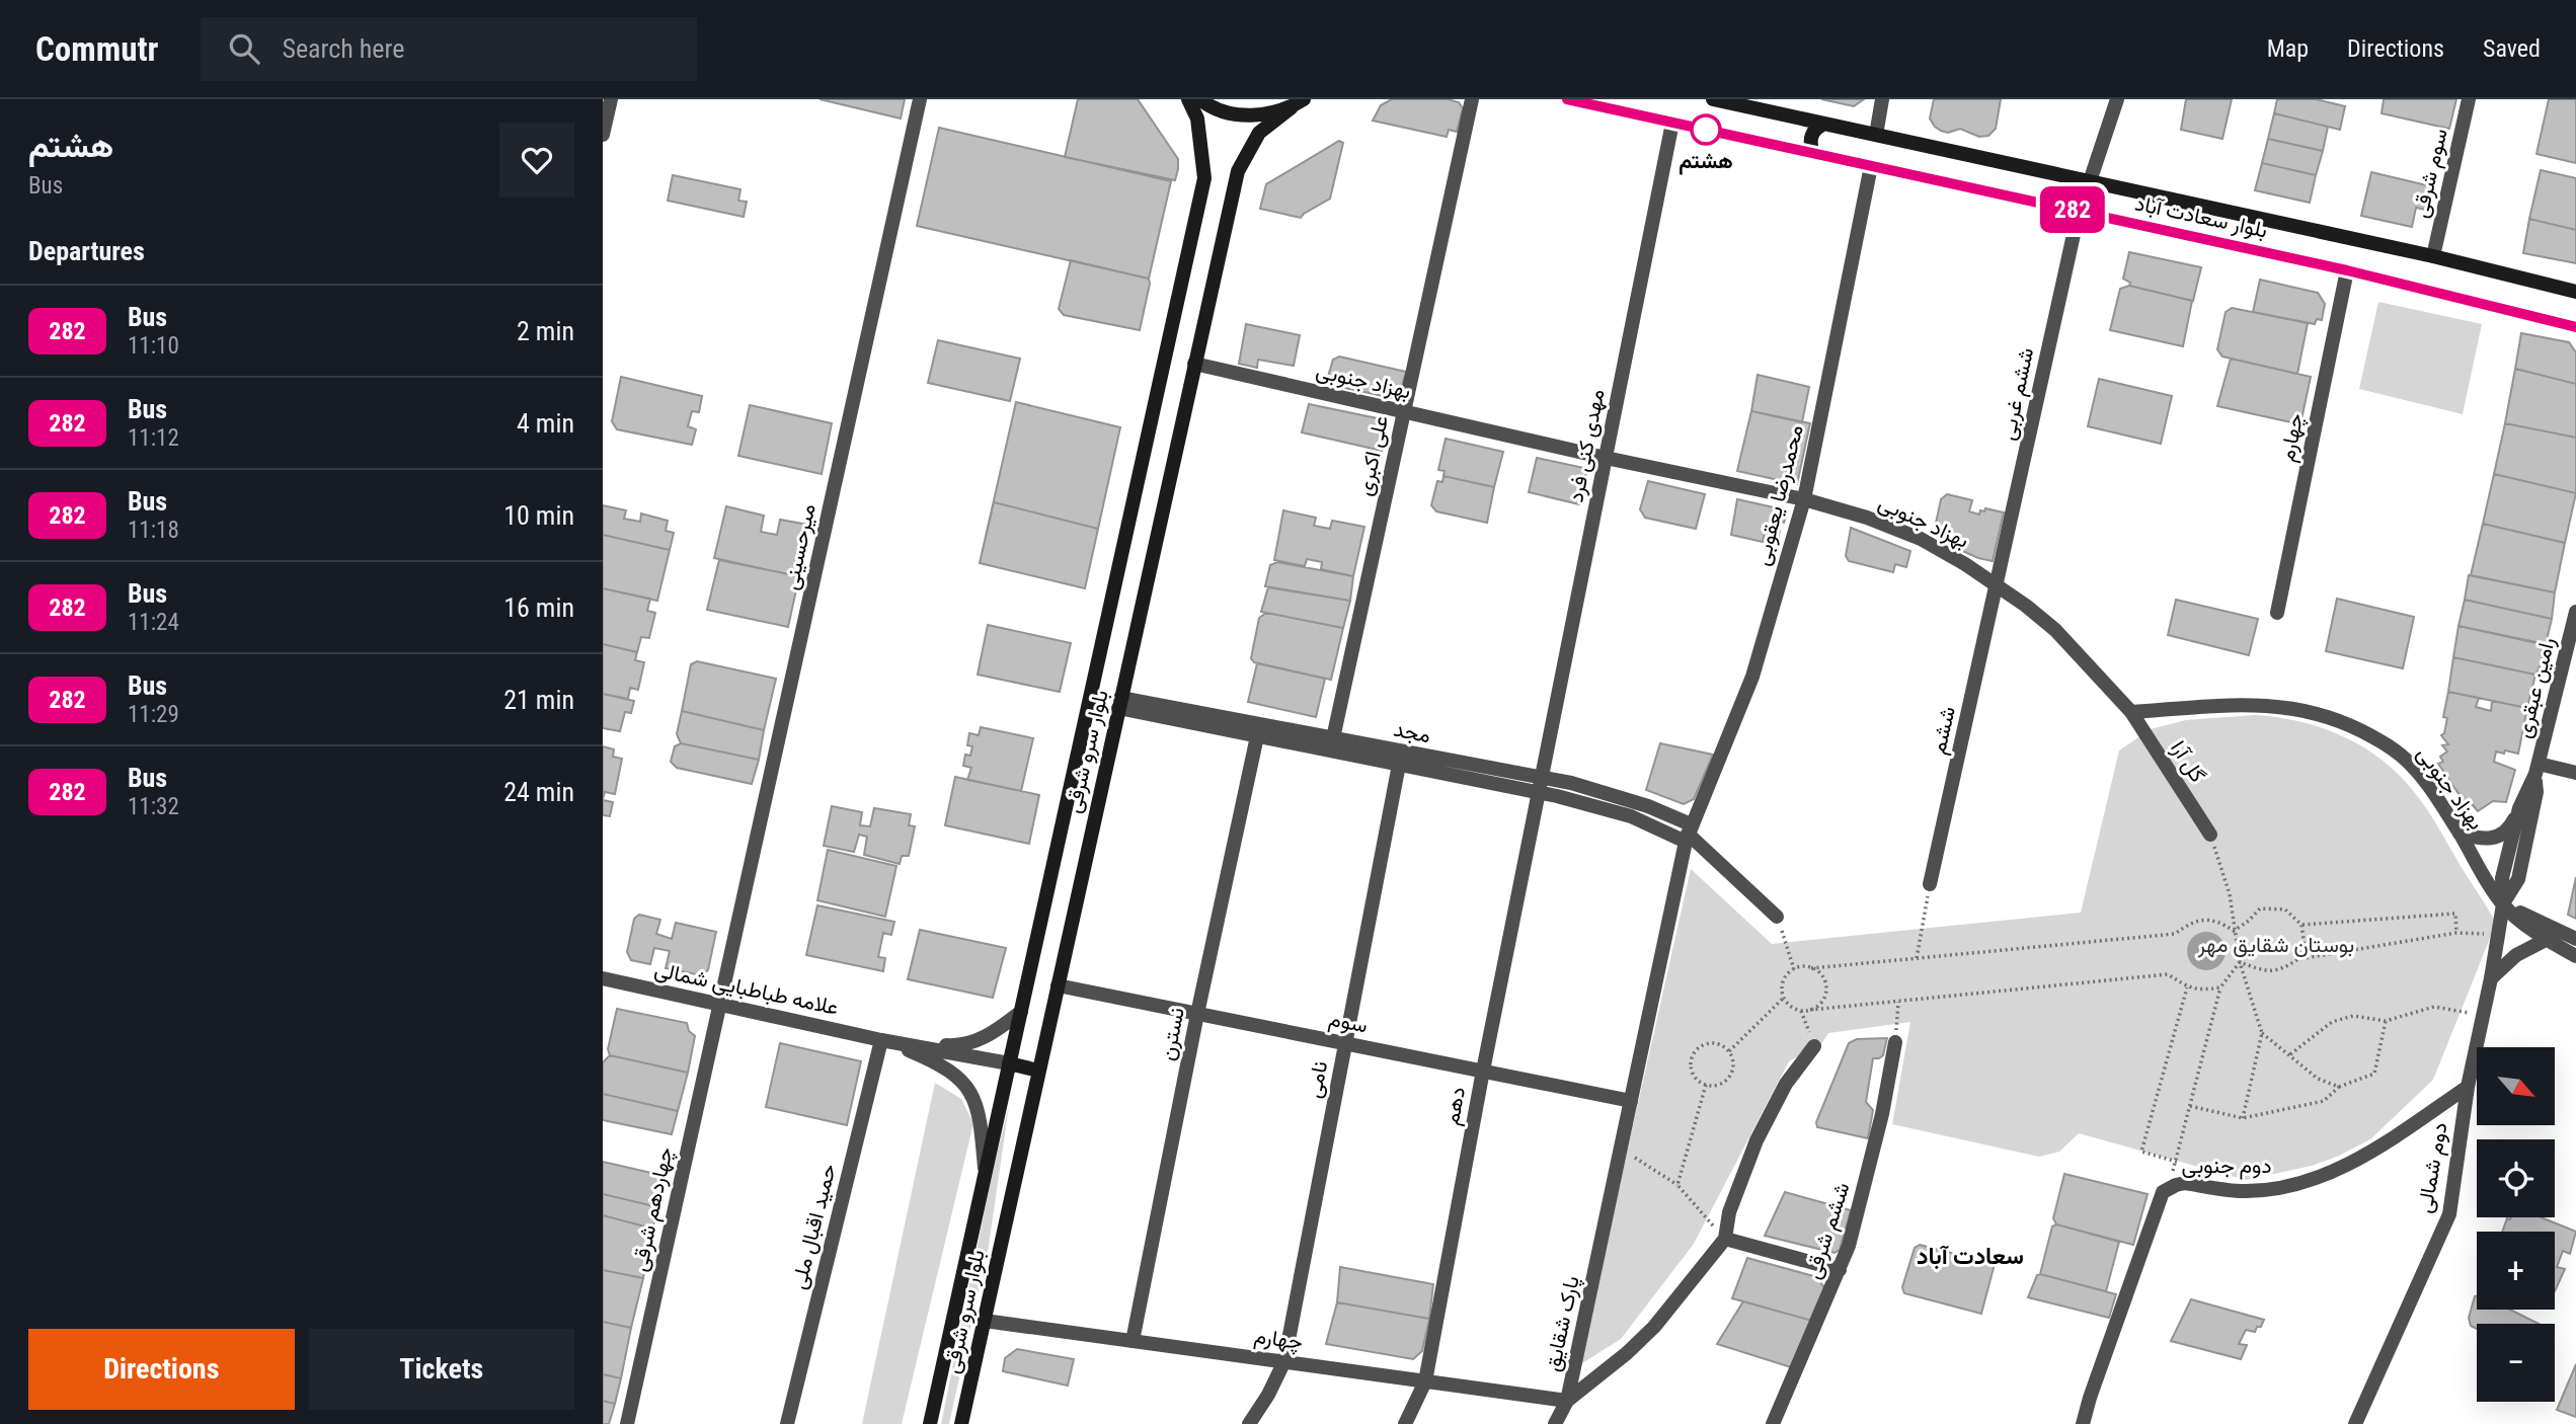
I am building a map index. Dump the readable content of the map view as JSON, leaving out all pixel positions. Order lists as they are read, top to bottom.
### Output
{
  "streets": {
    "main road": ["بلوار سعادت آباد", "بلوار سرو شرقی"],
    "street": [
      "سوم شرقی",
      "بهزاد جنوبی",
      "ششم غربی",
      "چهارم",
      "مهدی کنی فرد",
      "علی اکبری",
      "محمدرضا یعقوبی",
      "میرحسینی",
      "رامین عبقری",
      "ششم",
      "مجد",
      "گل آرا",
      "علامه طباطبایی شمالی",
      "سوم",
      "نسترن",
      "نامی",
      "دهم",
      "دوم جنوبی",
      "دوم شمالی",
      "چهاردهم شرقی",
      "حمید اقبال ملی",
      "ششم شرقی",
      "پارک شقایق"
    ]
  },
  "crossings": [
    ["سوم شرقی", "بلوار سعادت آباد"],
    ["بلوار سعادت آباد", "ششم غربی"],
    ["بلوار سعادت آباد", "چهارم"],
    ["بلوار سعادت آباد", "مهدی کنی فرد"],
    ["بلوار سعادت آباد", "محمدرضا یعقوبی"],
    ["بهزاد جنوبی", "ششم غربی"],
    ["بهزاد جنوبی", "مهدی کنی فرد"],
    ["بهزاد جنوبی", "علی اکبری"],
    ["بهزاد جنوبی", "محمدرضا یعقوبی"],
    ["بهزاد جنوبی", "رامین عبقری"],
    ["بهزاد جنوبی", "ششم"],
    ["بهزاد جنوبی", "بلوار سرو شرقی"],
    ["بهزاد جنوبی", "گل آرا"],
    ["بهزاد جنوبی", "دوم شمالی"],
    ["ششم غربی", "ششم"],
    ["چهارم", "بلوار سرو شرقی"],
    ["چهارم", "نسترن"],
    ["چهارم", "نامی"],
    ["چهارم", "دهم"],
    ["چهارم", "پارک شقایق"],
    ["مهدی کنی فرد", "مجد"],
    ["مهدی کنی فرد", "دهم"],
    ["علی اکبری", "مجد"],
    ["محمدرضا یعقوبی", "مجد"],
    ["محمدرضا یعقوبی", "پارک شقایق"],
    ["میرحسینی", "علامه طباطبایی شمالی"],
    ["میرحسینی", "چهاردهم شرقی"],
    ["رامین عبقری", "دوم شمالی"],
    ["مجد", "بلوار سرو شرقی"],
    ["مجد", "نسترن"],
    ["مجد", "نامی"],
    ["مجد", "دهم"],
    ["مجد", "پارک شقایق"],
    ["بلوار سرو شرقی", "علامه طباطبایی شمالی"],
    ["بلوار سرو شرقی", "سوم"],
    ["علامه طباطبایی شمالی", "چهاردهم شرقی"],
    ["علامه طباطبایی شمالی", "حمید اقبال ملی"],
    ["سوم", "نسترن"],
    ["سوم", "نامی"],
    ["سوم", "دهم"],
    ["سوم", "پارک شقایق"],
    ["دوم جنوبی", "دوم شمالی"]
  ],
  "districts": ["سعادت آباد"],
  "parks": ["بوستان شقایق مهر"],
  "places": ["هشتم"],
  "lines": ["bus line 282"],
  "north": "bottom right",
  "page": {
    "header": "Commutr",
    "search": "Search here",
    "nav": ["Map", "Directions", "Saved"],
    "heading": [
      ["هشتم", "Bus"],
      "Departures"
    ],
    "on_map": "282",
    "list": [
      {
        "mark": "282",
        "name": "Bus",
        "note": "11:10",
        "value": "2 min"
      },
      {
        "mark": "282",
        "name": "Bus",
        "note": "11:12",
        "value": "4 min"
      },
      {
        "mark": "282",
        "name": "Bus",
        "note": "11:18",
        "value": "10 min"
      },
      {
        "mark": "282",
        "name": "Bus",
        "note": "11:24",
        "value": "16 min"
      },
      {
        "mark": "282",
        "name": "Bus",
        "note": "11:29",
        "value": "21 min"
      },
      {
        "mark": "282",
        "name": "Bus",
        "note": "11:32",
        "value": "24 min"
      }
    ],
    "map_buttons": ["+", "−"],
    "buttons": ["Directions", "Tickets"]
  }
}
